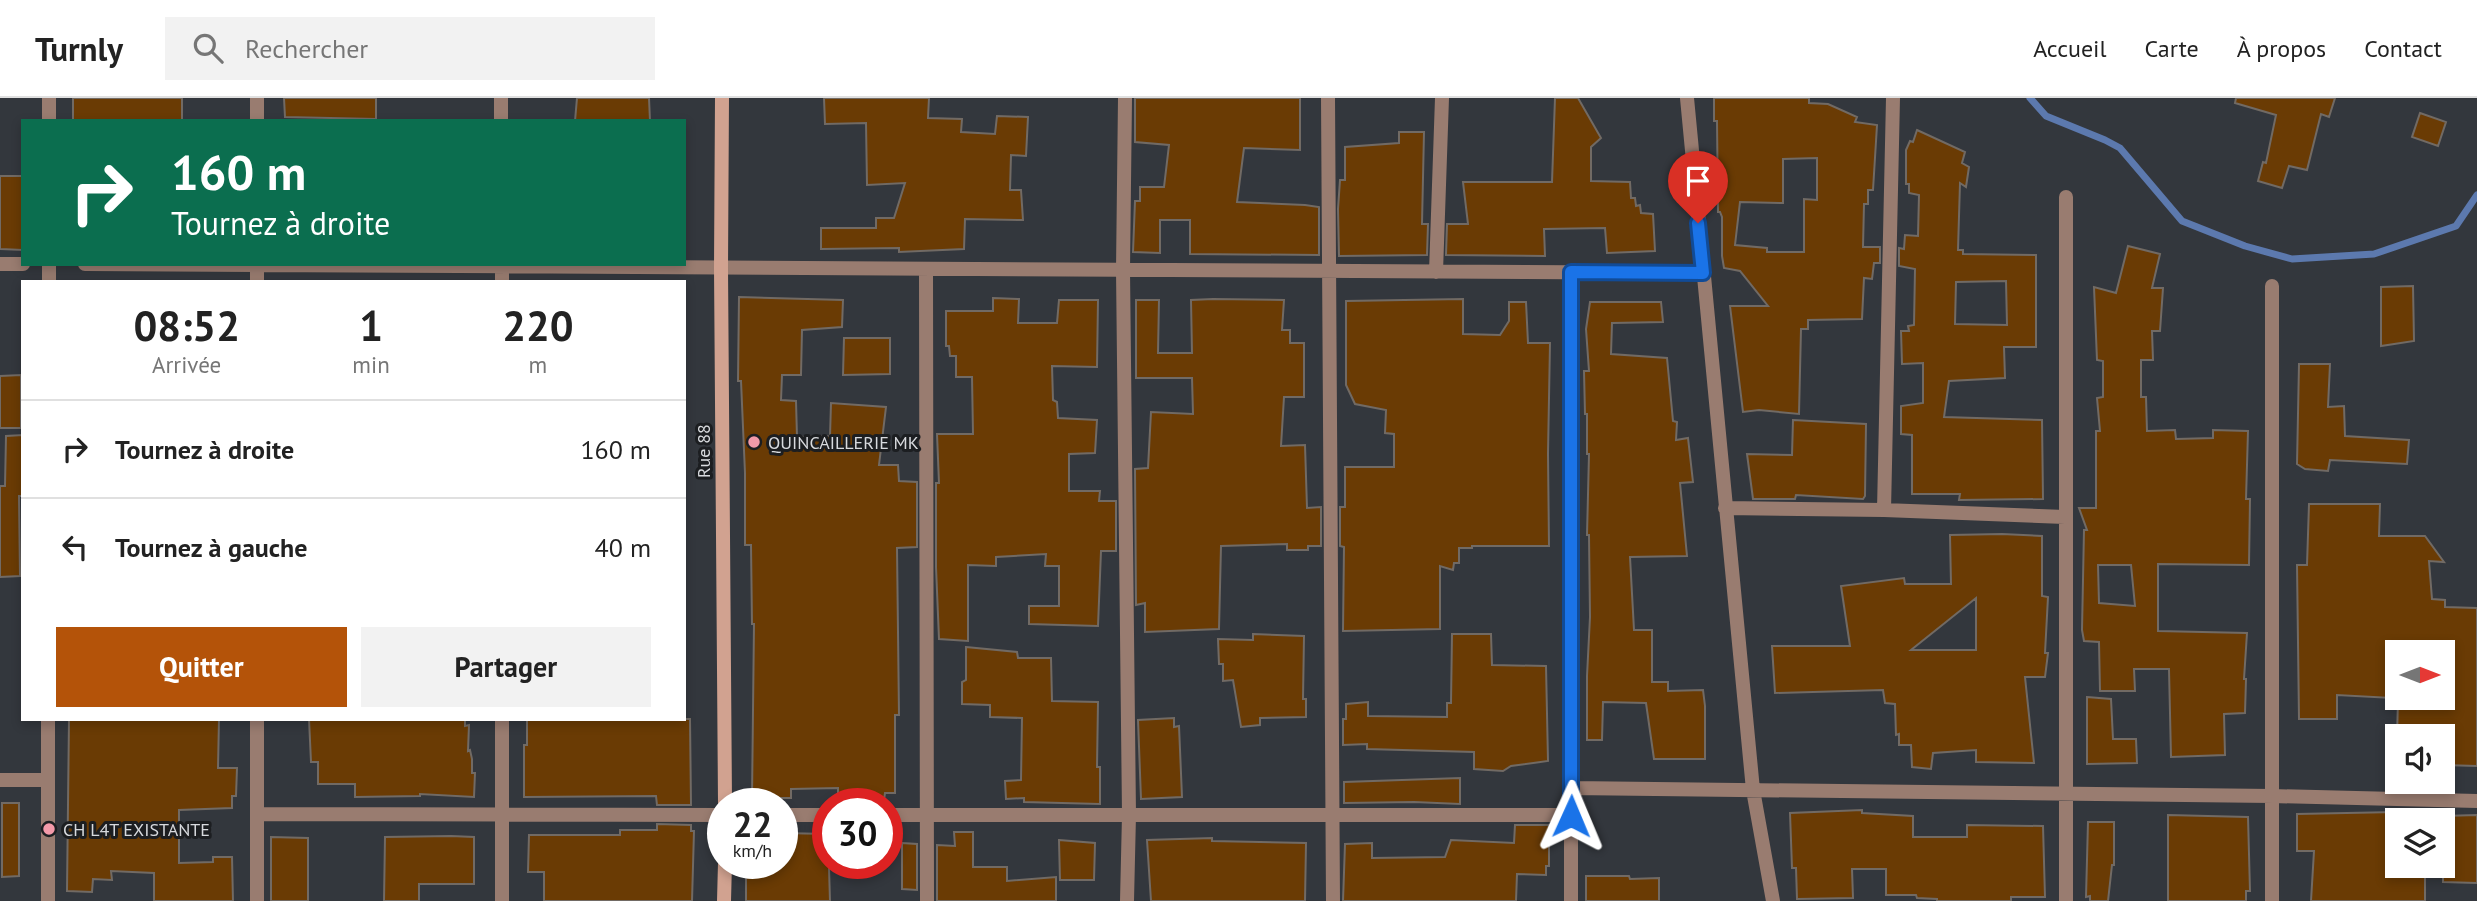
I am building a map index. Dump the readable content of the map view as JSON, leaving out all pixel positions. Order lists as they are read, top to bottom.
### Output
{
  "streets": {
    "main road": ["Rue 88"]
  },
  "places": ["QUINCAILLERIE MK", "CH L4T EXISTANTE"],
  "north": "right",
  "page": {
    "header": "Turnly",
    "search": "Rechercher",
    "nav": [
      "Accueil",
      "Carte",
      "À propos",
      "Contact"
    ],
    "turn": ["160 m", "Tournez à droite"],
    "eta": [
      "08:52",
      "Arrivée",
      "1",
      "min",
      "220",
      "m"
    ],
    "list": [
      {
        "name": "Tournez à droite",
        "value": "160 m"
      },
      {
        "name": "Tournez à gauche",
        "value": "40 m"
      }
    ],
    "buttons": ["Quitter", "Partager"],
    "speed": "22 km/h",
    "limit": "30"
  }
}
